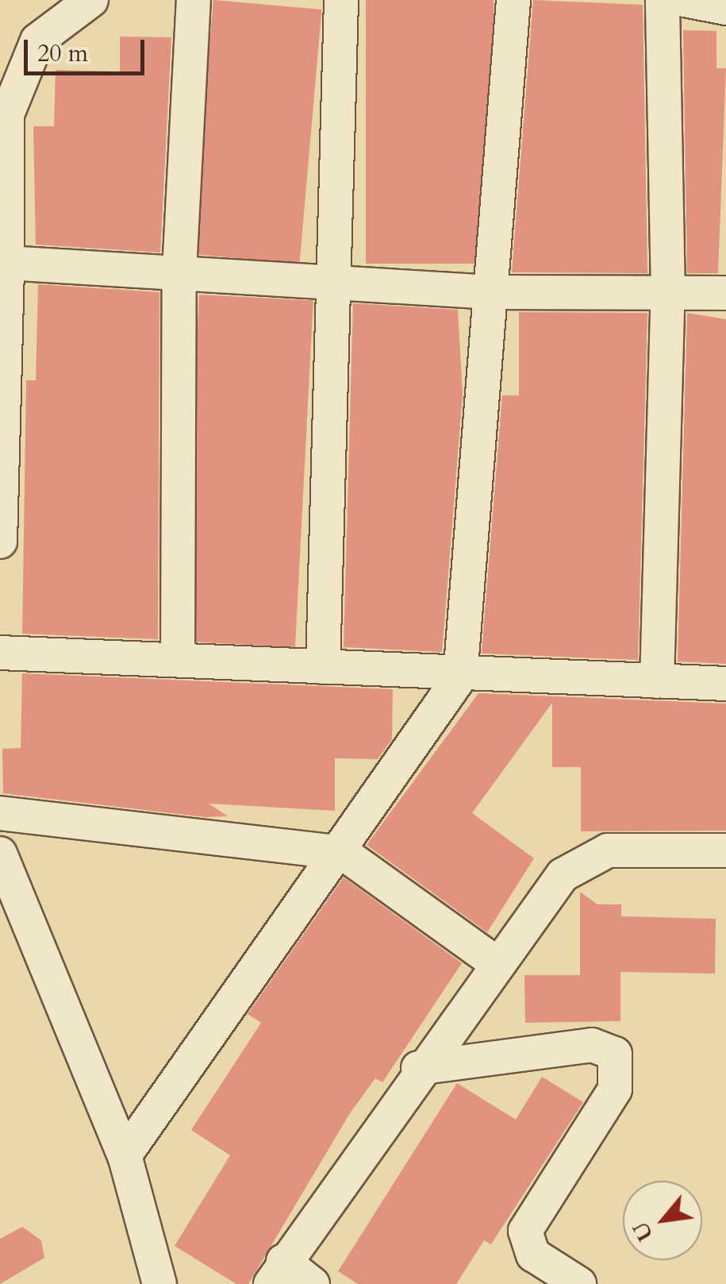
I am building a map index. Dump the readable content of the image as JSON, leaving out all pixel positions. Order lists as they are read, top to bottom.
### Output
{
  "scale_bar": "20 m",
  "north": "bottom left"
}
